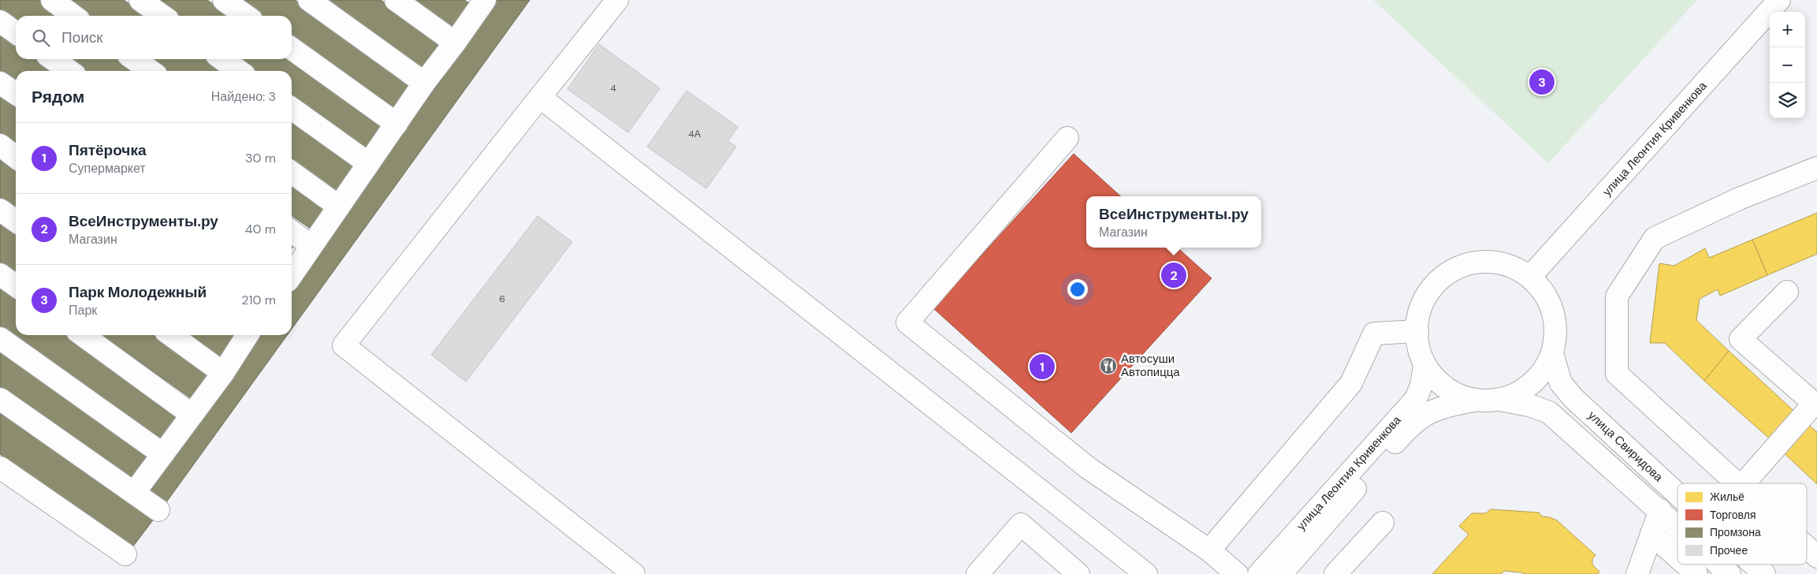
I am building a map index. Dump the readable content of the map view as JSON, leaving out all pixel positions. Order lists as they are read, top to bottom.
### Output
{
  "streets": {
    "street": ["улица Леонтия Кривенкова", "улица Свиридова"]
  },
  "crossings": [
    ["улица Леонтия Кривенкова", "улица Свиридова"]
  ],
  "places": {
    "restaurant": ["Автосуши Автопицца"]
  },
  "house_numbers": ["4", "4А", "6"],
  "legend": [
    "Жильё",
    "Торговля",
    "Промзона",
    "Прочее"
  ],
  "page": {
    "map_buttons": ["+", "−"],
    "search": "Поиск",
    "pins": ["3", "2", "1"],
    "heading": ["Рядом", "Найдено: 3"],
    "list": [
      {
        "mark": "1",
        "name": "Пятёрочка",
        "note": "Супермаркет",
        "value": "30 m"
      },
      {
        "mark": "2",
        "name": "ВсеИнструменты.ру",
        "note": "Магазин",
        "value": "40 m"
      },
      {
        "mark": "3",
        "name": "Парк Молодежный",
        "note": "Парк",
        "value": "210 m"
      }
    ],
    "popup": ["ВсеИнструменты.ру", "Магазин"]
  }
}
